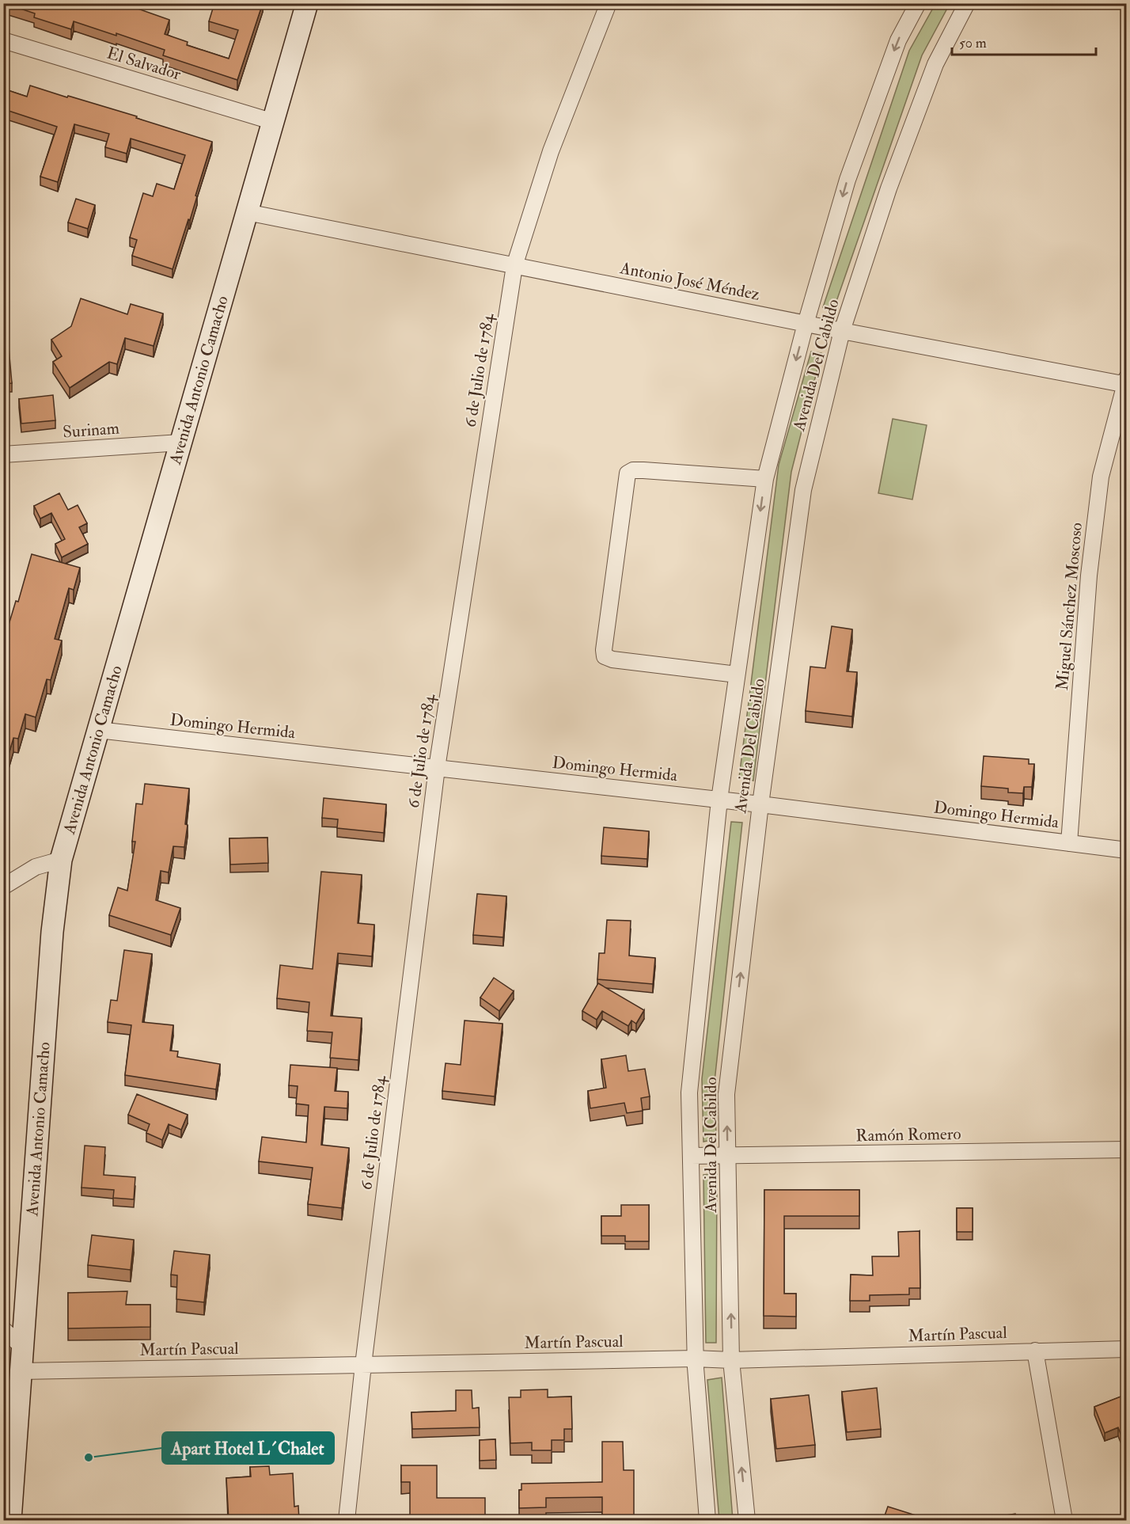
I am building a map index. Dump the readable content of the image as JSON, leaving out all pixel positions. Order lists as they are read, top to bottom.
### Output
{
  "streets": {
    "street": [
      "El Salvador",
      "Antonio José Méndez",
      "Avenida Del Cabildo",
      "6 de Julio de 1784",
      "Avenida Antonio Camacho",
      "Surinam",
      "Miguel Sánchez Moscoso",
      "Domingo Hermida",
      "Ramón Romero",
      "Martín Pascual"
    ]
  },
  "crossings": [
    ["El Salvador", "Avenida Antonio Camacho"],
    ["Antonio José Méndez", "Avenida Del Cabildo"],
    ["Antonio José Méndez", "6 de Julio de 1784"],
    ["Antonio José Méndez", "Avenida Antonio Camacho"],
    ["Antonio José Méndez", "Miguel Sánchez Moscoso"],
    ["Avenida Del Cabildo", "Domingo Hermida"],
    ["Avenida Del Cabildo", "Ramón Romero"],
    ["Avenida Del Cabildo", "Martín Pascual"],
    ["6 de Julio de 1784", "Domingo Hermida"],
    ["6 de Julio de 1784", "Martín Pascual"],
    ["Avenida Antonio Camacho", "Surinam"],
    ["Avenida Antonio Camacho", "Domingo Hermida"],
    ["Avenida Antonio Camacho", "Martín Pascual"],
    ["Miguel Sánchez Moscoso", "Domingo Hermida"]
  ],
  "places": ["Apart Hotel L´Chalet"],
  "scale_bar": "50 m"
}
